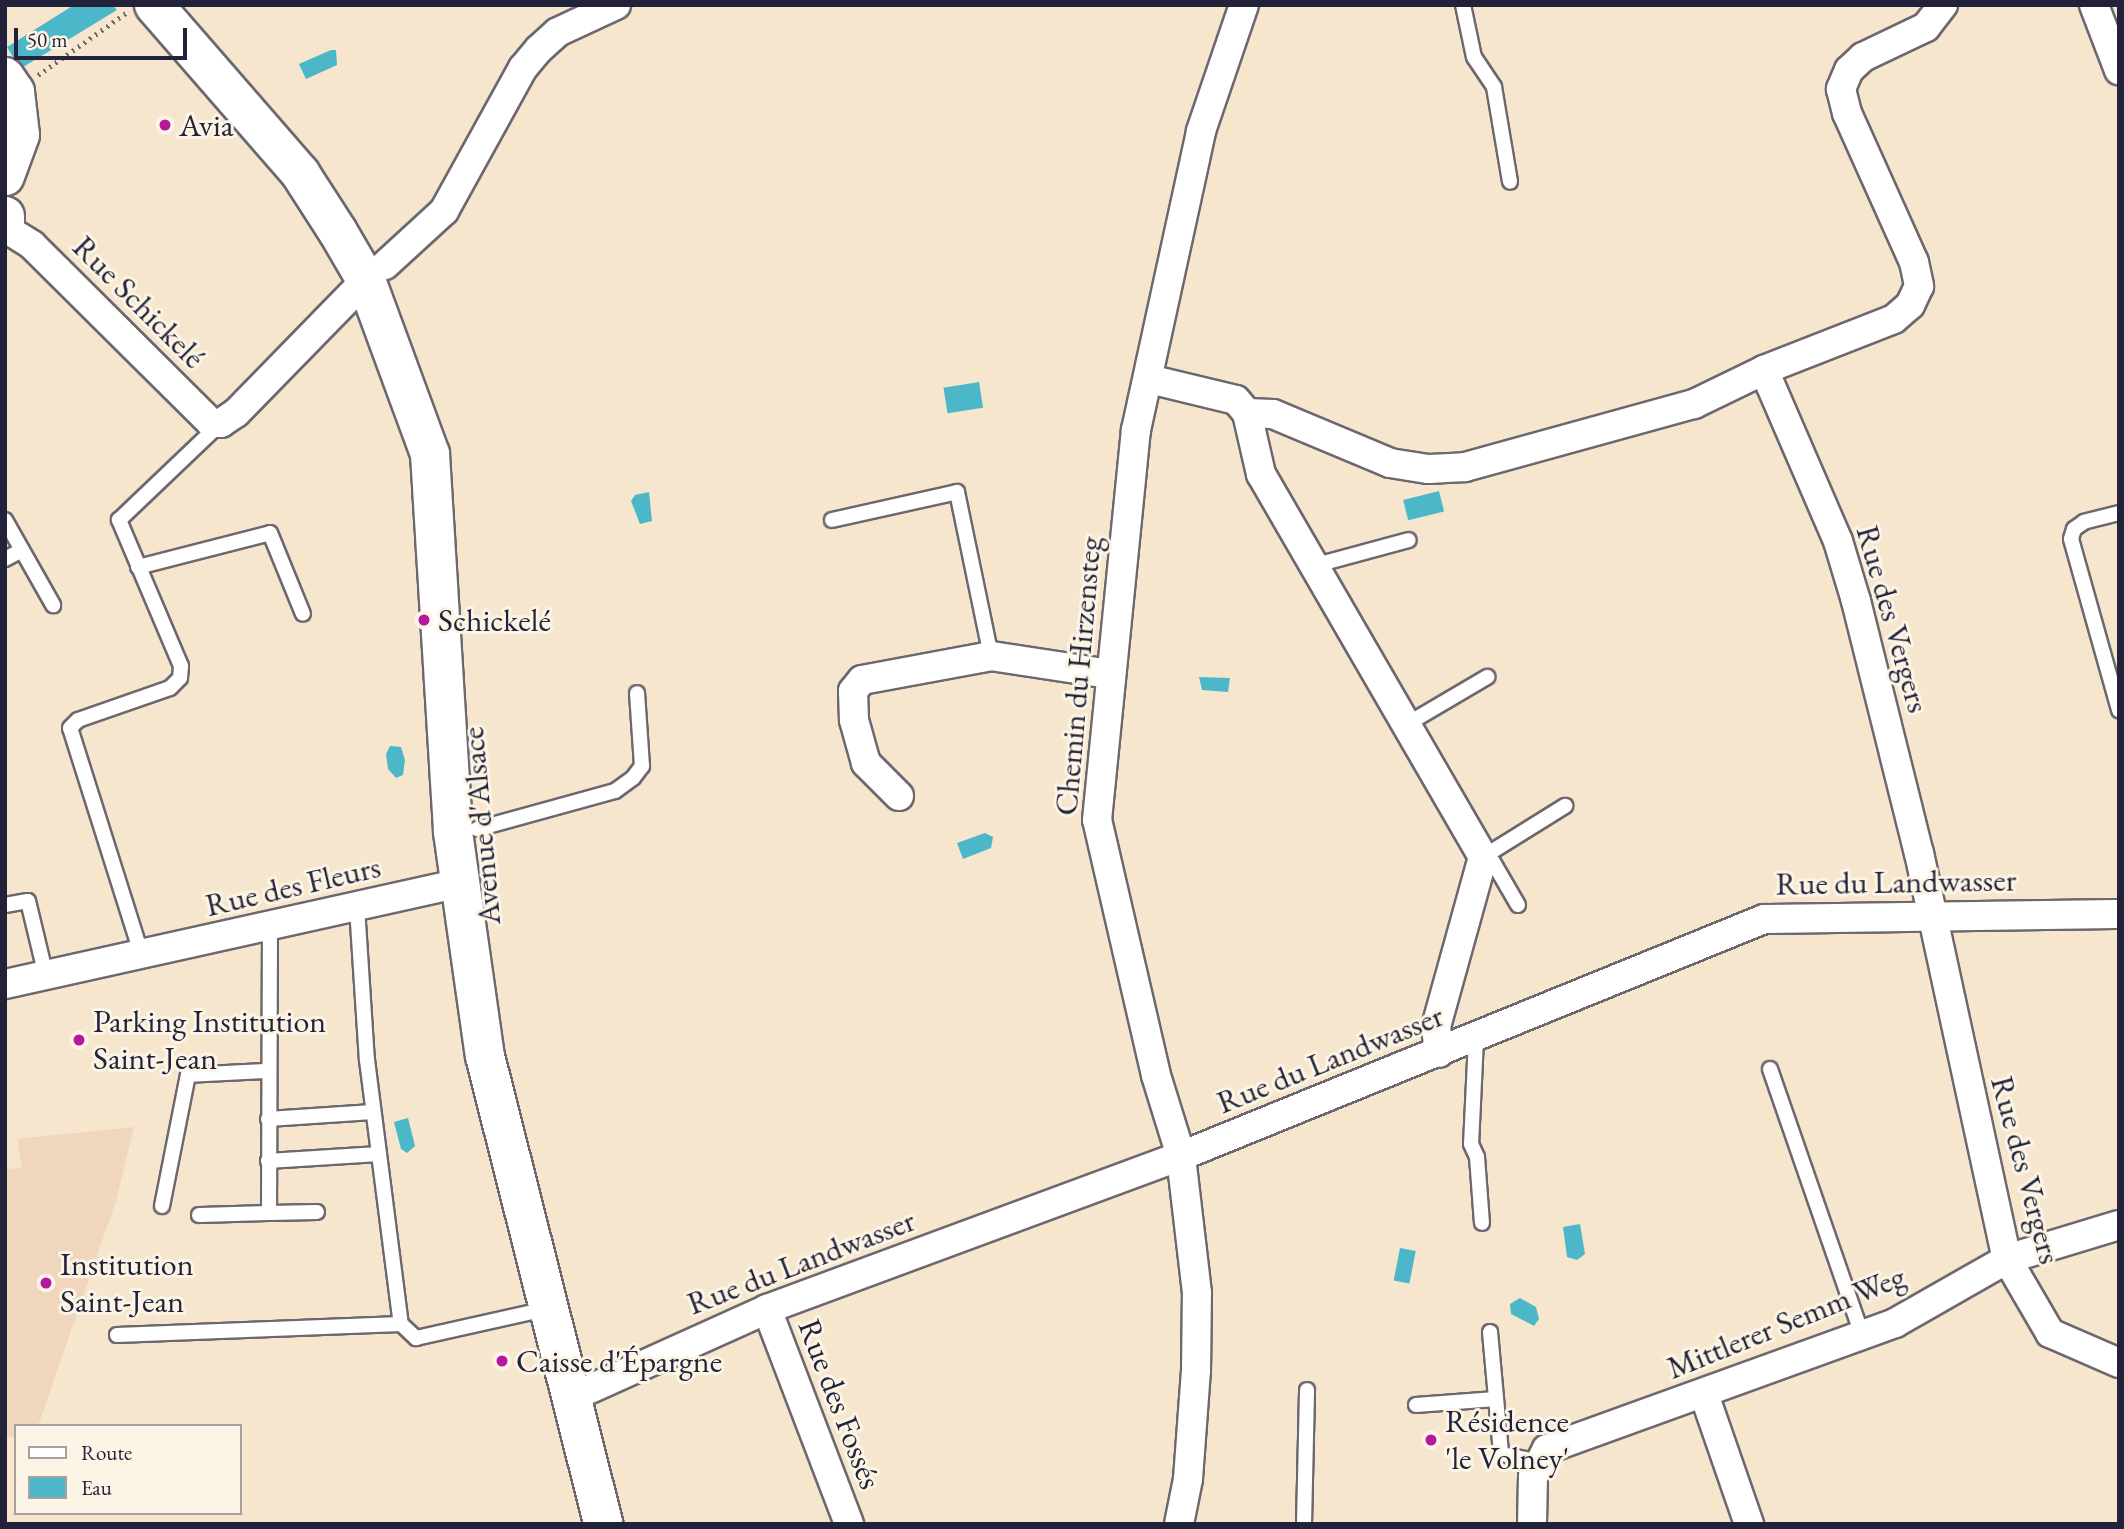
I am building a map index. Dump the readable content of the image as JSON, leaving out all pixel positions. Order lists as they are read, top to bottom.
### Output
{
  "streets": {
    "main road": ["Avenue d'Alsace"],
    "street": [
      "Rue Schickelé",
      "Rue des Vergers",
      "Chemin du Hirzensteg",
      "Rue du Landwasser",
      "Rue des Fleurs",
      "Mittlerer Semm Weg",
      "Rue des Fossés"
    ]
  },
  "crossings": [
    ["Rue des Vergers", "Rue du Landwasser"],
    ["Rue des Vergers", "Mittlerer Semm Weg"],
    ["Chemin du Hirzensteg", "Rue du Landwasser"],
    ["Avenue d'Alsace", "Rue du Landwasser"],
    ["Avenue d'Alsace", "Rue des Fleurs"],
    ["Rue du Landwasser", "Rue des Fossés"]
  ],
  "places": [
    "Avia",
    "Schickelé",
    "Parking Institution Saint-Jean",
    "Institution Saint-Jean",
    "Caisse d'Épargne",
    "Résidence 'le Volney'"
  ],
  "legend": ["Route", "Eau"],
  "scale_bar": "50 m"
}
